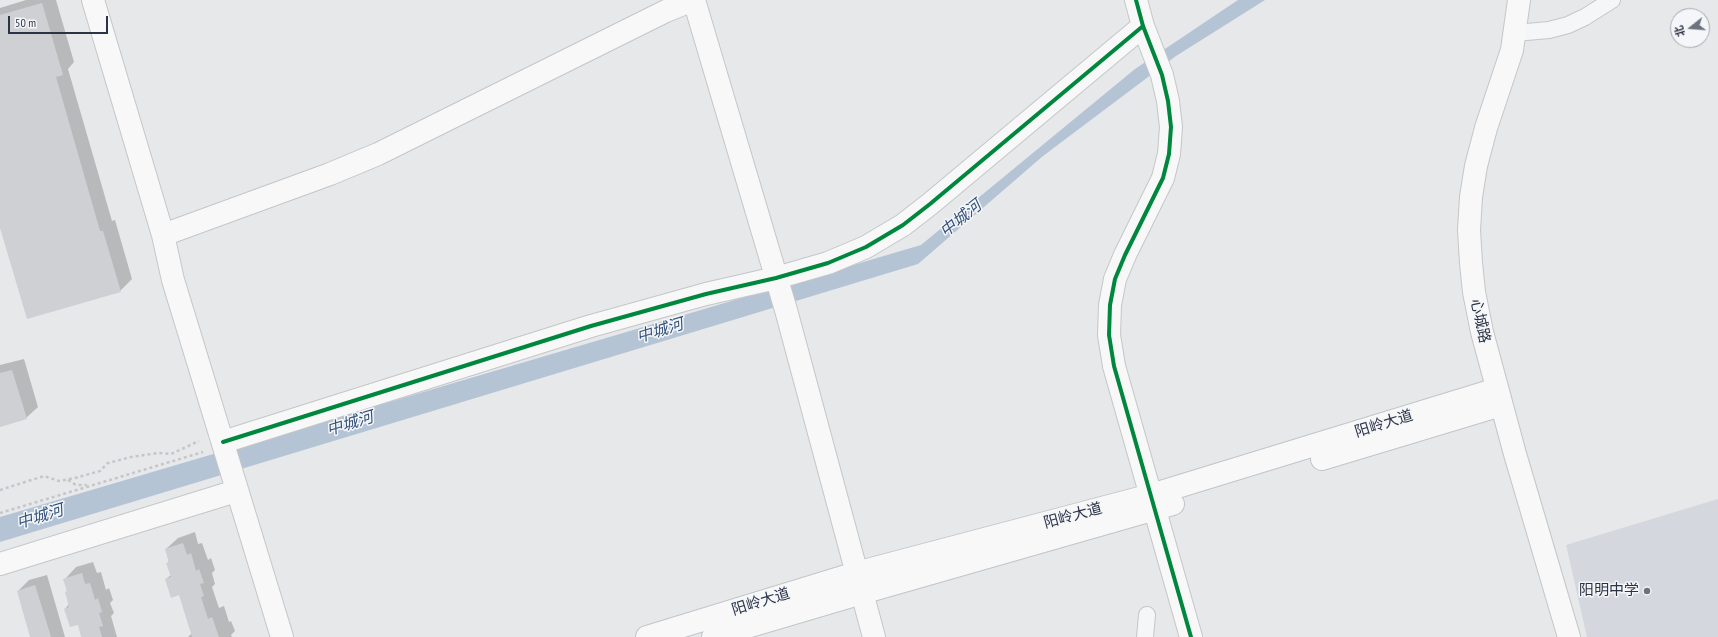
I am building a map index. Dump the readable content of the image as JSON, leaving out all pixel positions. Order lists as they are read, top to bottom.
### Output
{
  "streets": {
    "street": ["心城路", "阳岭大道"]
  },
  "crossings": [
    ["心城路", "阳岭大道"]
  ],
  "water": ["中城河"],
  "places": ["阳明中学"],
  "scale_bar": "50 m",
  "north": "left"
}
